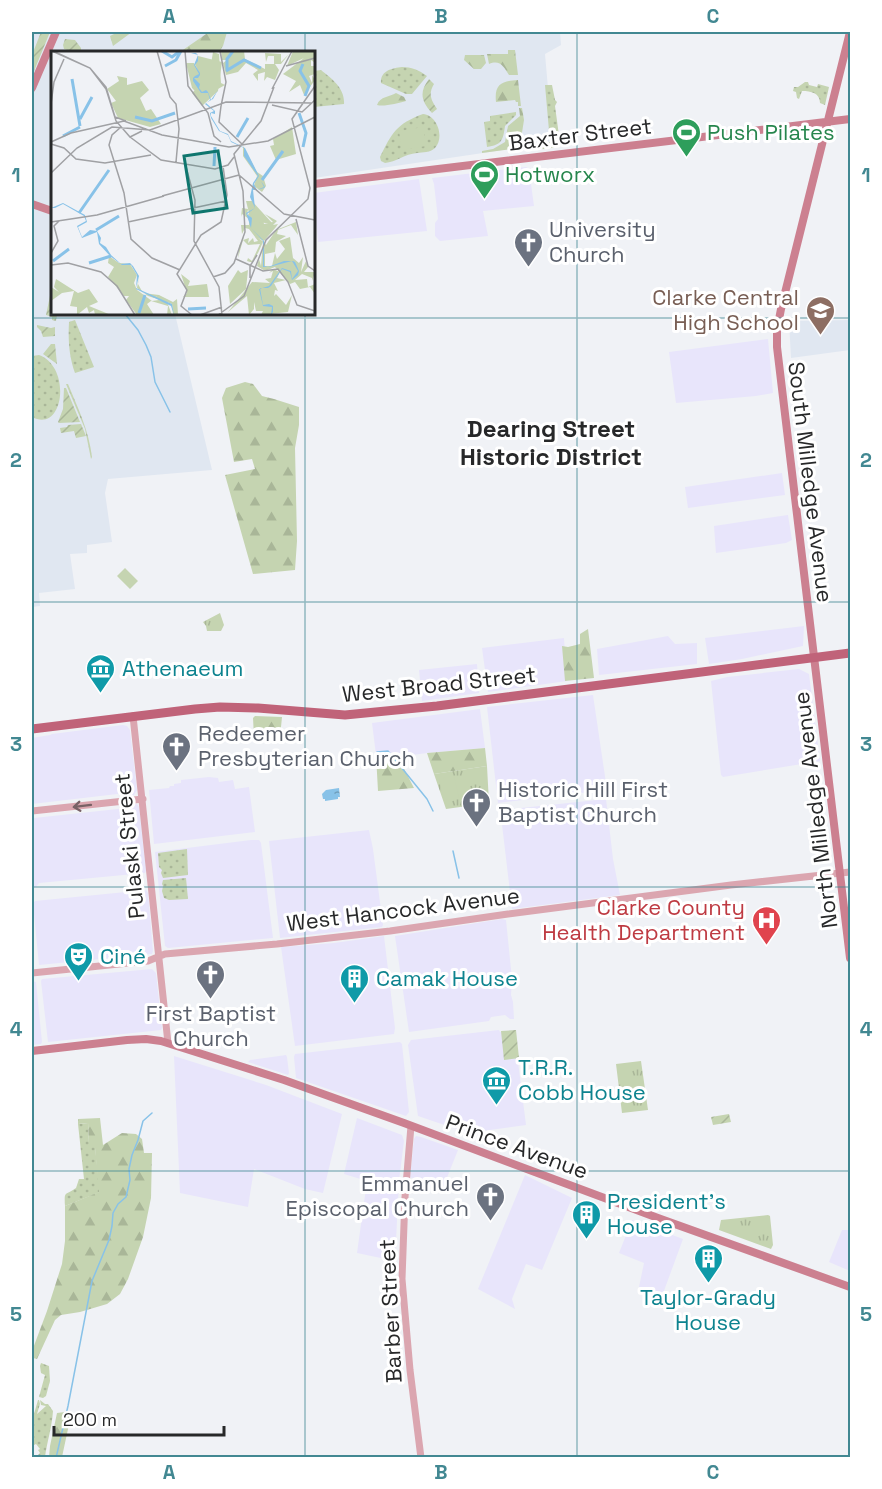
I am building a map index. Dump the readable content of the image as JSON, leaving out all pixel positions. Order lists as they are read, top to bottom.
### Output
{
  "streets": {
    "main road": [
      "Baxter Street",
      "South Milledge Avenue",
      "West Broad Street",
      "North Milledge Avenue",
      "Prince Avenue"
    ],
    "street": ["Pulaski Street", "West Hancock Avenue", "Barber Street"]
  },
  "crossings": [
    ["Baxter Street", "South Milledge Avenue"],
    ["South Milledge Avenue", "West Broad Street"],
    ["South Milledge Avenue", "North Milledge Avenue"],
    ["West Broad Street", "North Milledge Avenue"],
    ["West Broad Street", "Pulaski Street"],
    ["North Milledge Avenue", "West Hancock Avenue"],
    ["Pulaski Street", "West Hancock Avenue"],
    ["Pulaski Street", "Prince Avenue"],
    ["Prince Avenue", "Barber Street"]
  ],
  "districts": ["Dearing Street Historic District"],
  "places": {
    "sports": ["Push Pilates", "Hotworx"],
    "church": [
      "University Church",
      "Redeemer Presbyterian Church",
      "Historic Hill First Baptist Church",
      "First Baptist Church",
      "Emmanuel Episcopal Church"
    ],
    "school or university": ["Clarke Central High School"],
    "museum": ["Athenaeum", "T.R.R. Cobb House"],
    "hospital": ["Clarke County Health Department"],
    "theatre": ["Ciné"],
    "building": ["Camak House", "President's House", "Taylor-Grady House"]
  },
  "scale_bar": "200 m",
  "grid": {
    "columns": ["A", "B", "C"],
    "rows": [
      "1",
      "2",
      "3",
      "4",
      "5"
    ]
  }
}
